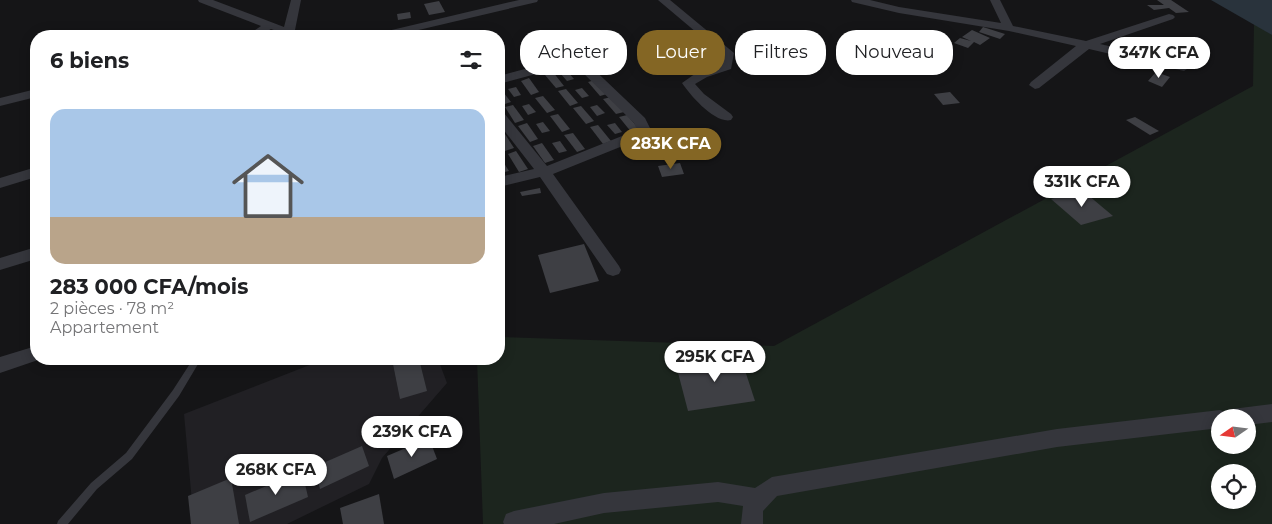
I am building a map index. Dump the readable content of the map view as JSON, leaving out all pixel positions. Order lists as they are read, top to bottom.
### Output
{
  "north": "left",
  "page": {
    "chip": [
      "Acheter",
      "Louer",
      "Filtres",
      "Nouveau"
    ],
    "heading": "6 biens",
    "price": [
      "347K CFA",
      "283K CFA",
      "331K CFA",
      "295K CFA",
      "239K CFA",
      "268K CFA"
    ],
    "list": [
      {
        "name": "283 000 CFA/mois",
        "note": "2 pièces · 78 m² · Appartement"
      }
    ]
  }
}
